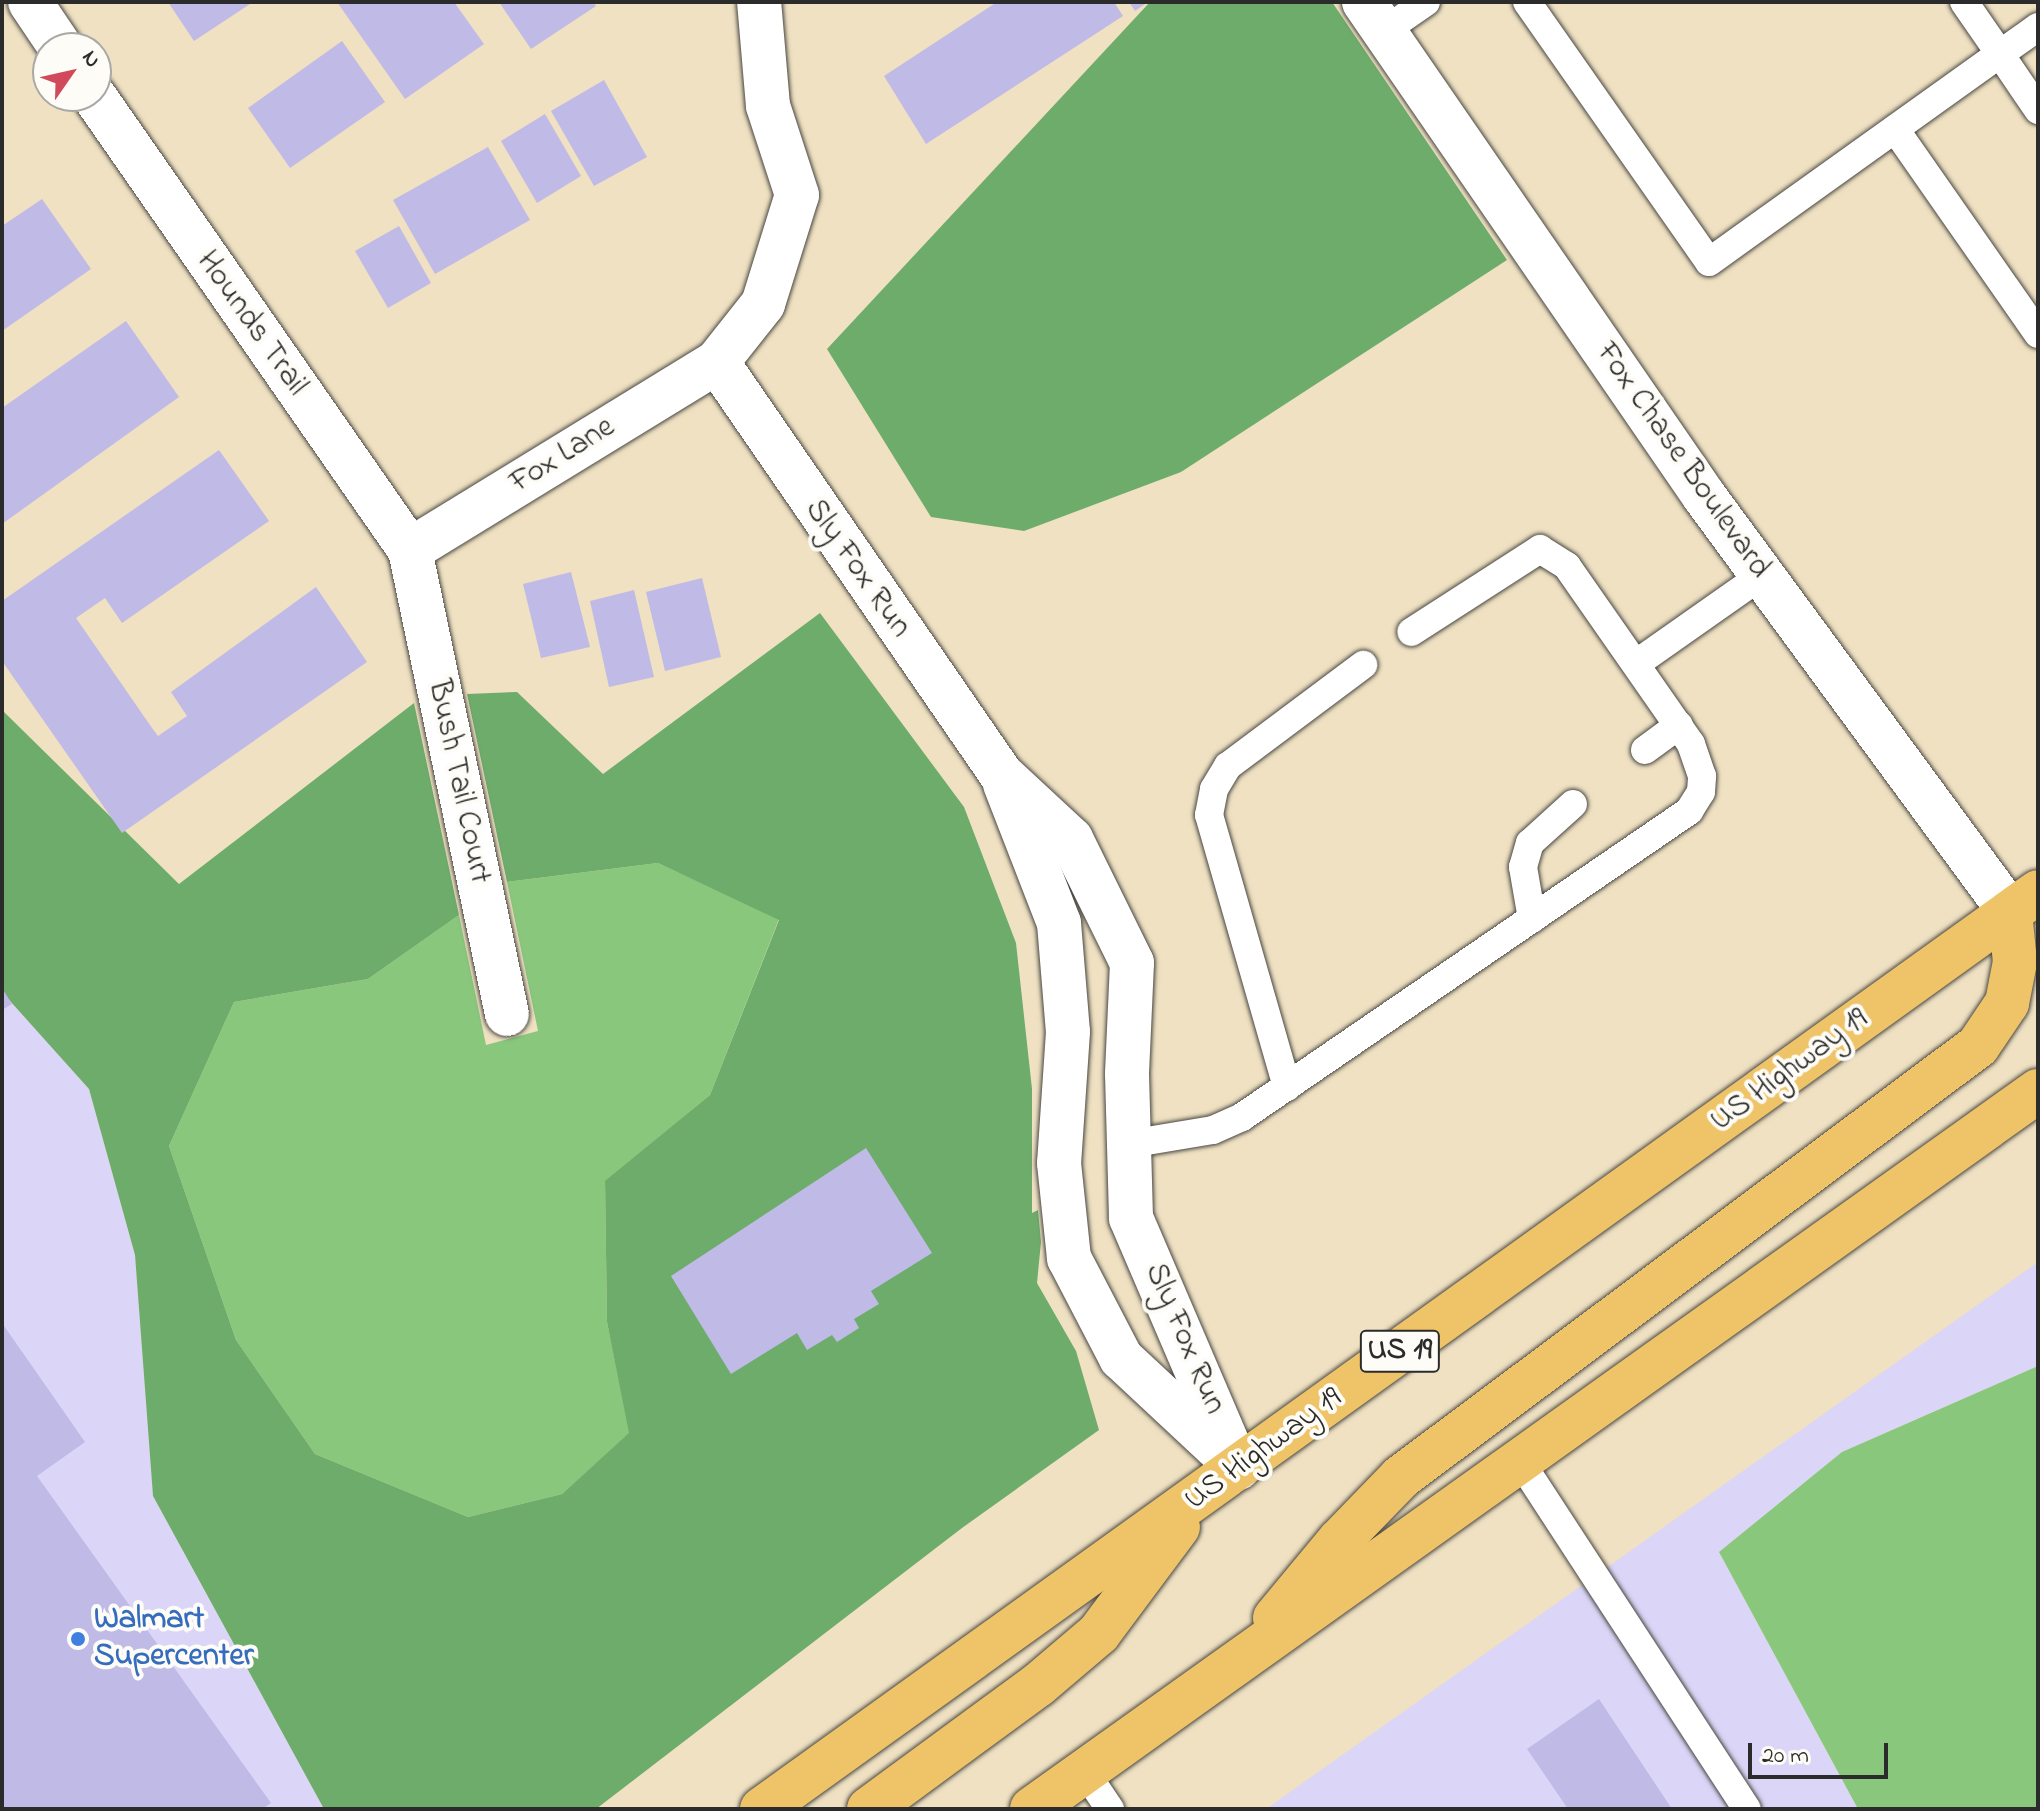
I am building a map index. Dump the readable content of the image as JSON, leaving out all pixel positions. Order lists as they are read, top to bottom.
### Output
{
  "streets": {
    "highway": ["US Highway 19", "US 19"],
    "street": [
      "Hounds Trail",
      "Fox Lane",
      "Fox Chase Boulevard",
      "Sly Fox Run",
      "Bush Tail Court"
    ]
  },
  "crossings": [
    ["Hounds Trail", "Fox Lane"],
    ["Hounds Trail", "Bush Tail Court"],
    ["Fox Lane", "Sly Fox Run"],
    ["Fox Lane", "Bush Tail Court"],
    ["Fox Chase Boulevard", "US Highway 19"],
    ["Sly Fox Run", "US Highway 19"]
  ],
  "places": ["Walmart Supercenter"],
  "scale_bar": "20 m",
  "north": "top right"
}
